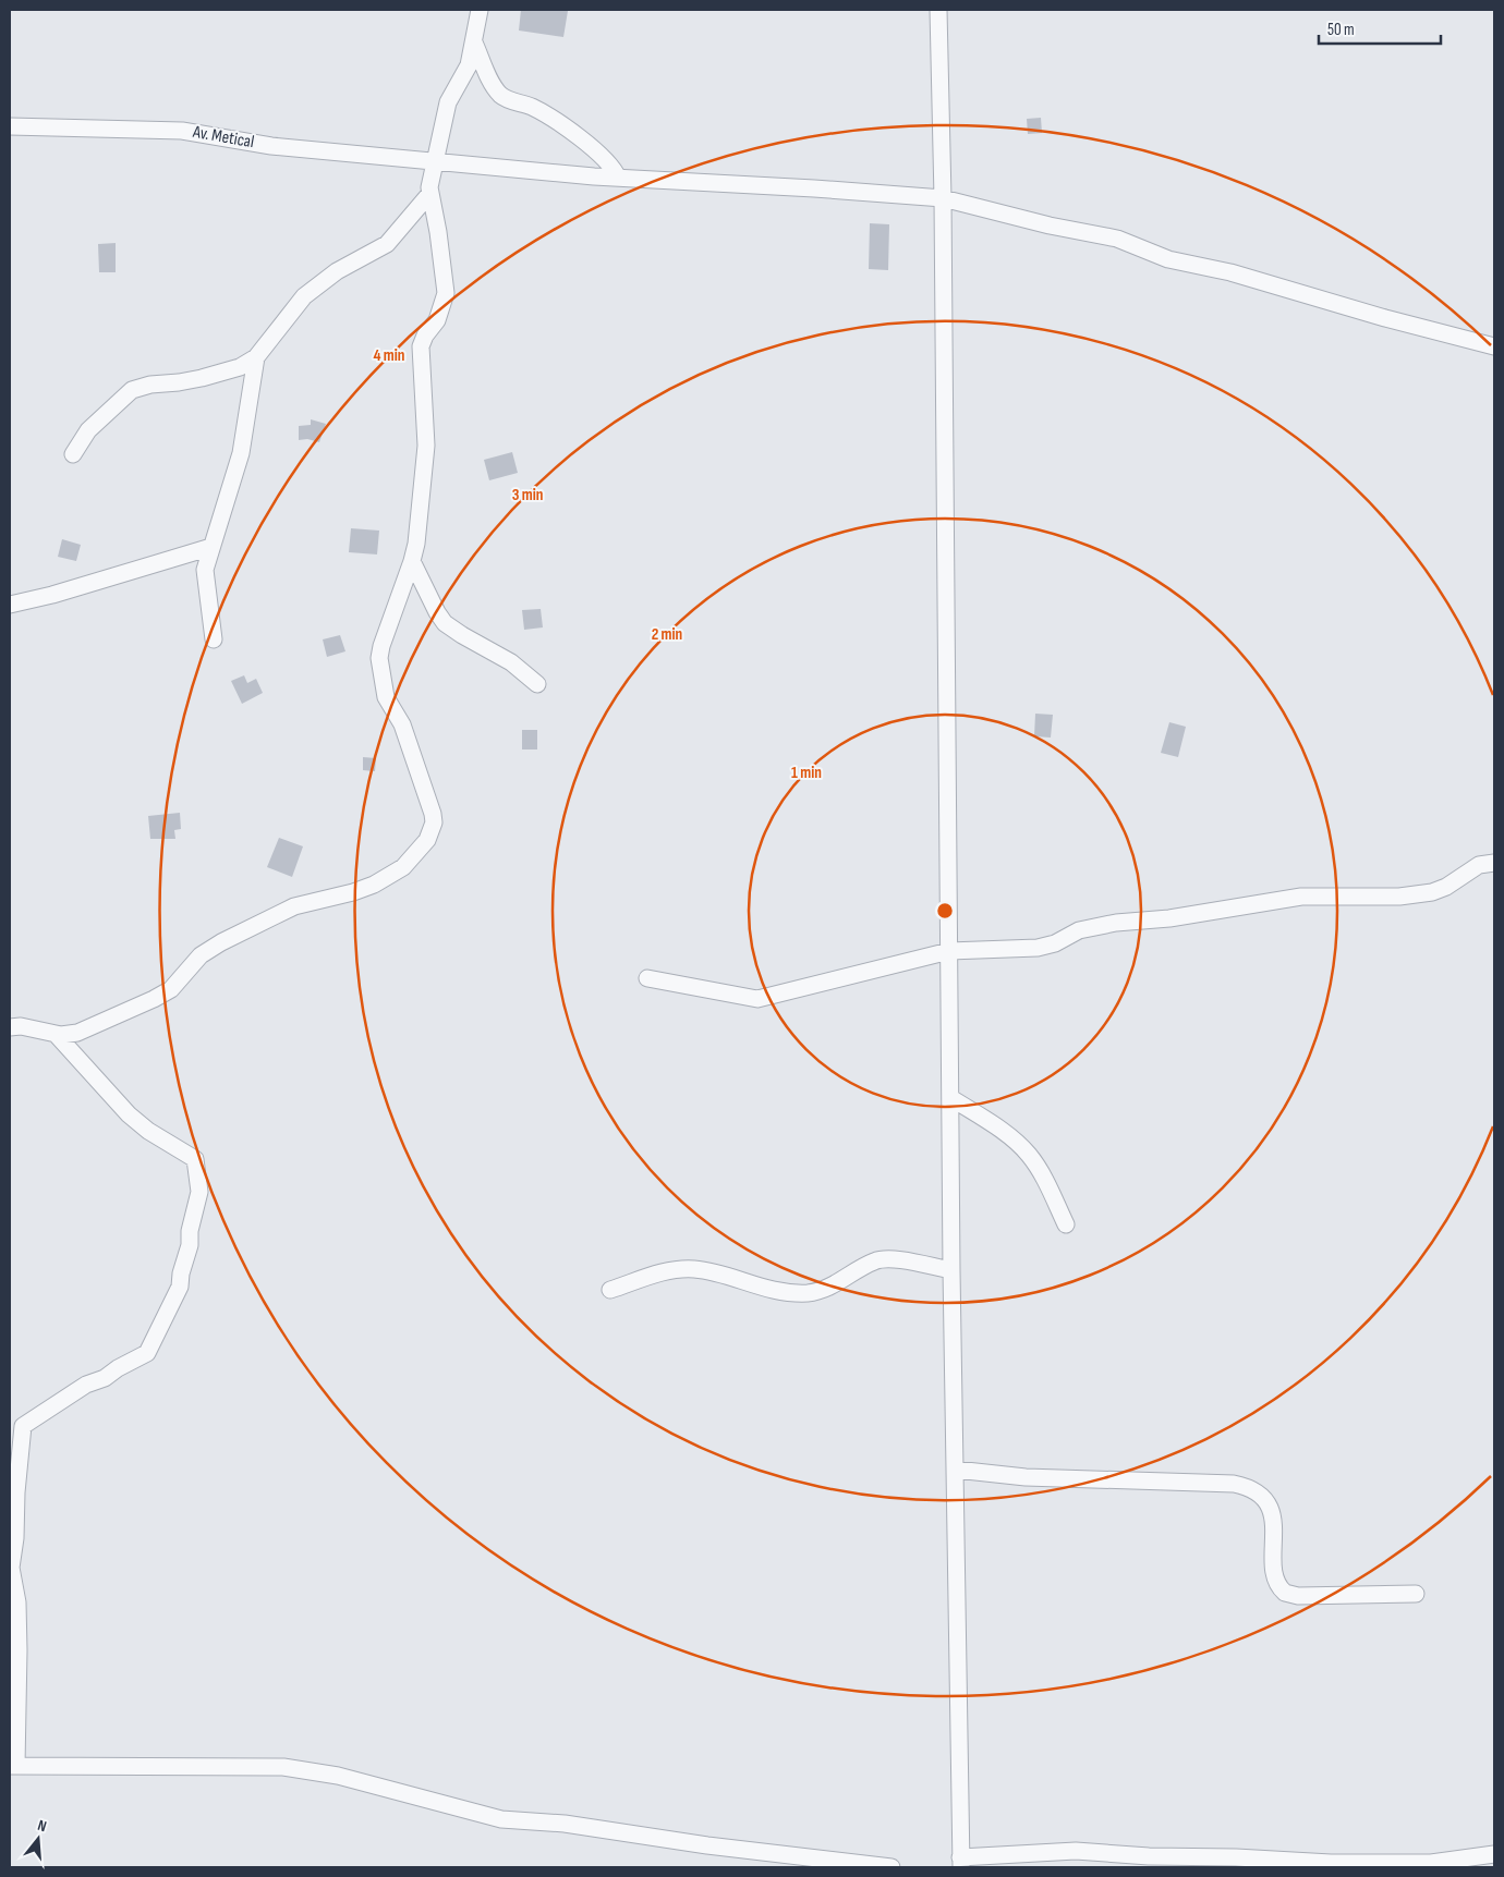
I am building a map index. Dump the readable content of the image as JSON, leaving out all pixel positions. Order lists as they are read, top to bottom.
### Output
{
  "streets": {
    "street": ["Av. Metical"]
  },
  "scale_bar": "50 m",
  "north": "top",
  "rings": [
    "4 min",
    "3 min",
    "2 min",
    "1 min"
  ]
}
